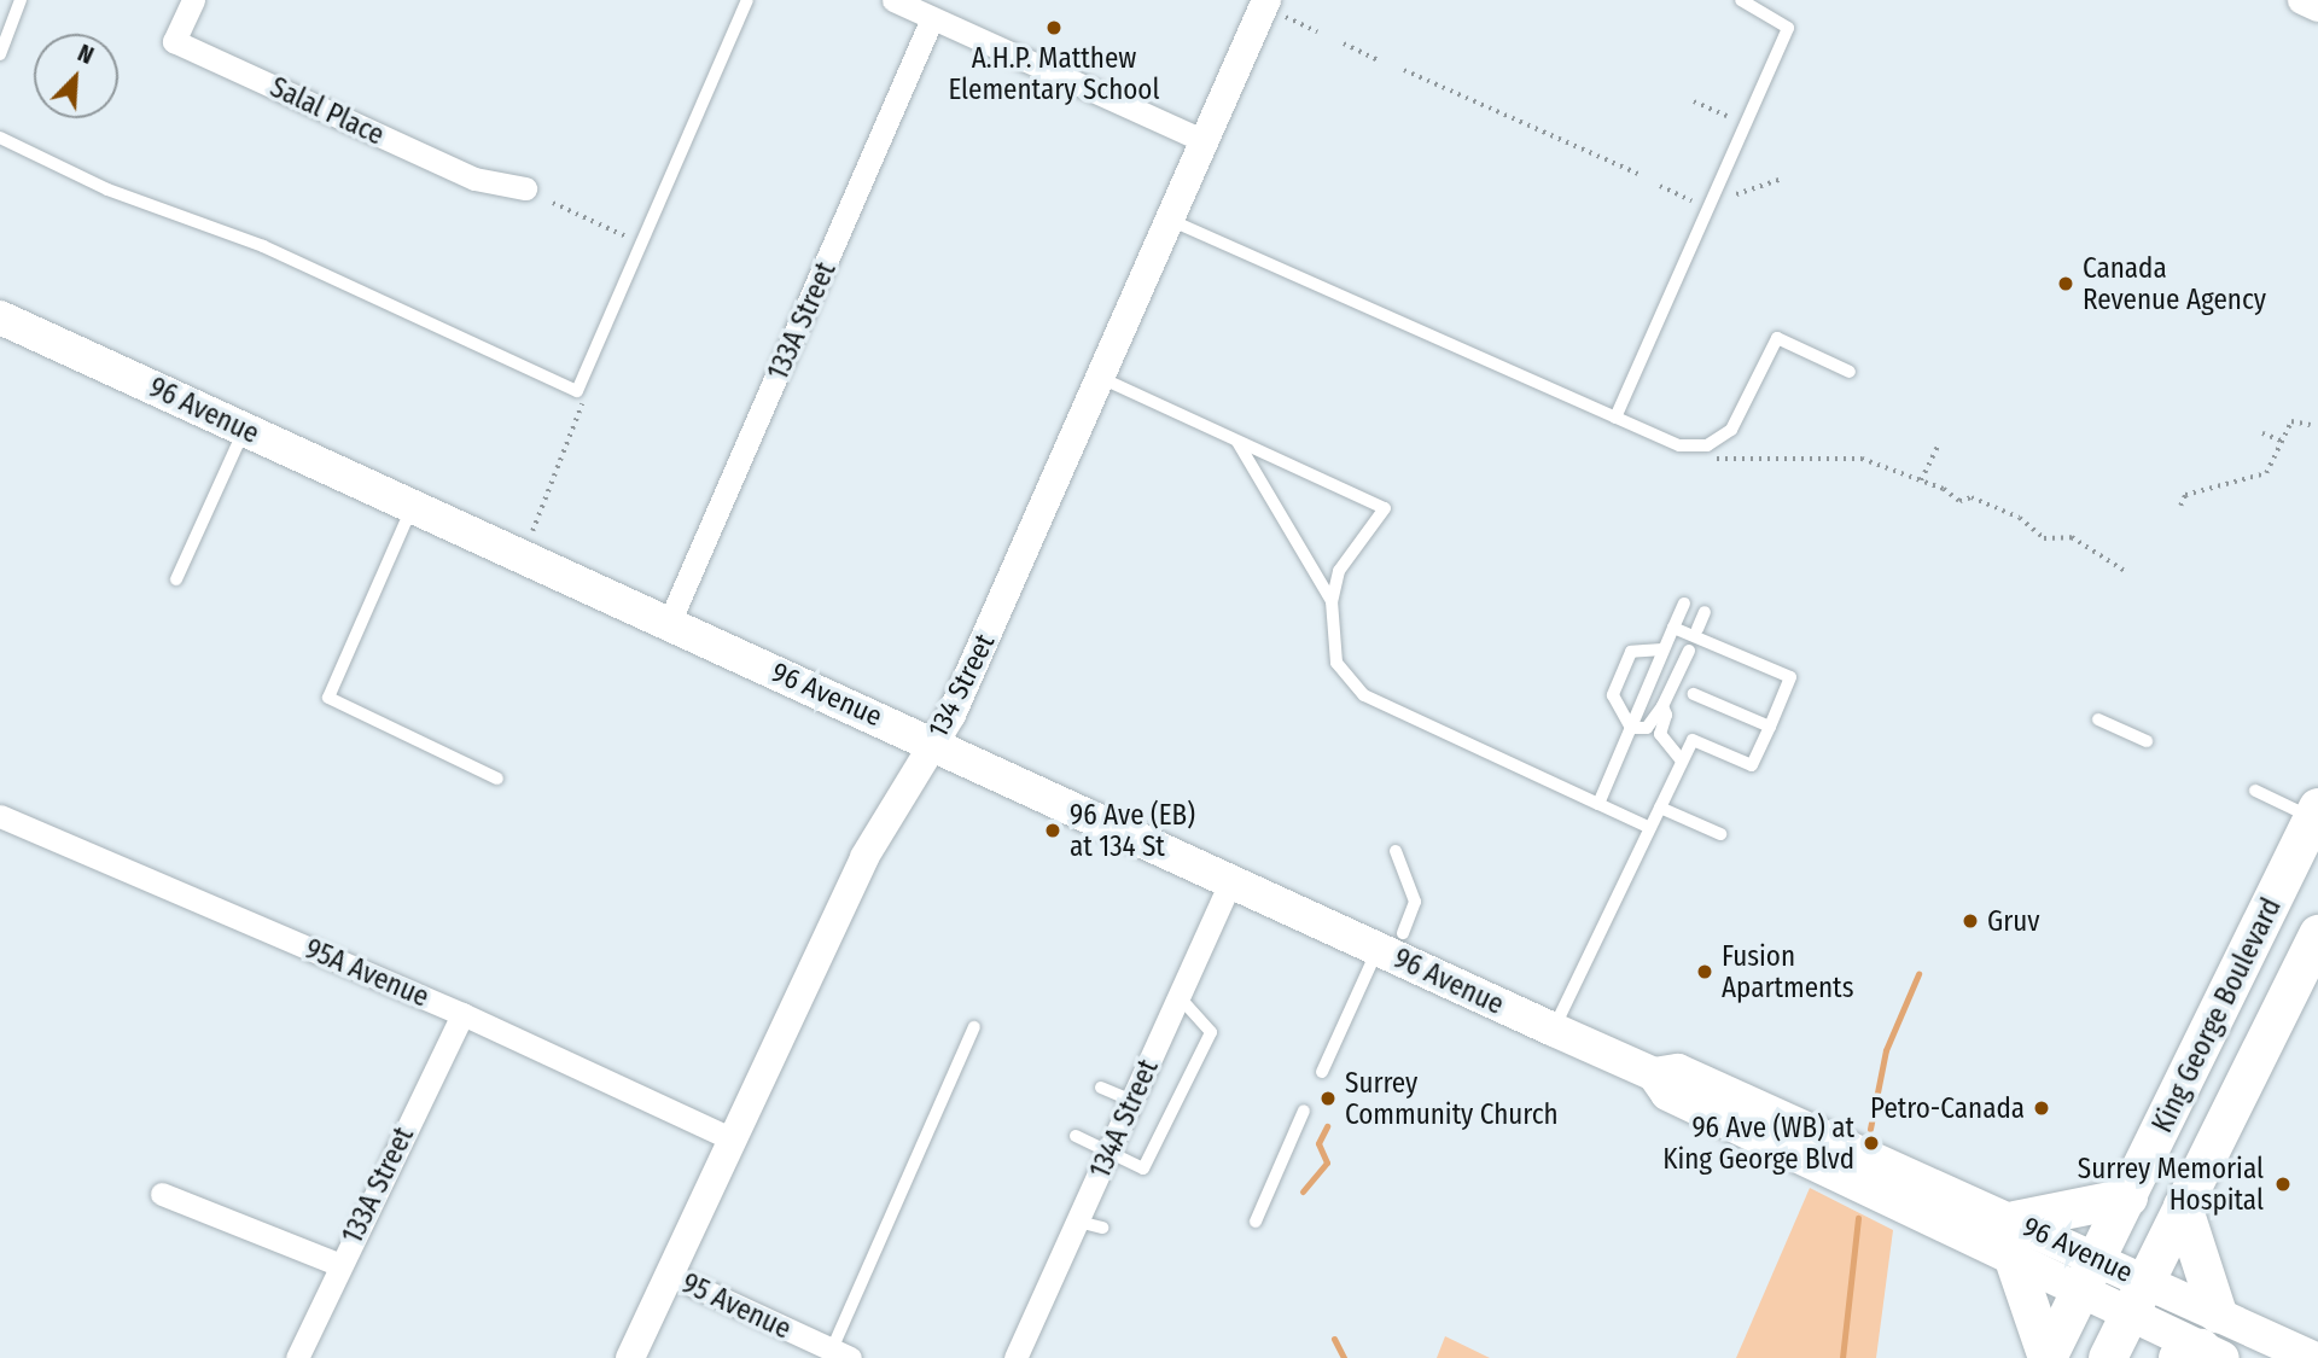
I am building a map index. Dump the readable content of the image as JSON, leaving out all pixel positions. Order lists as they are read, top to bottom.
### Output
{
  "streets": {
    "main road": ["96 Avenue", "King George Boulevard"],
    "street": [
      "Salal Place",
      "133A Street",
      "134 Street",
      "95A Avenue",
      "134A Street",
      "95 Avenue"
    ]
  },
  "crossings": [
    ["133A Street", "96 Avenue"],
    ["133A Street", "95A Avenue"],
    ["96 Avenue", "134 Street"],
    ["96 Avenue", "King George Boulevard"],
    ["96 Avenue", "134A Street"],
    ["134 Street", "95A Avenue"],
    ["134 Street", "95 Avenue"]
  ],
  "places": [
    "A.H.P. Matthew Elementary School",
    "Canada Revenue Agency",
    "96 Ave (EB) at 134 St",
    "Gruv",
    "Fusion Apartments",
    "Surrey Community Church",
    "Petro-Canada",
    "96 Ave (WB) at King George Blvd",
    "Surrey Memorial Hospital"
  ],
  "north": "top right"
}
